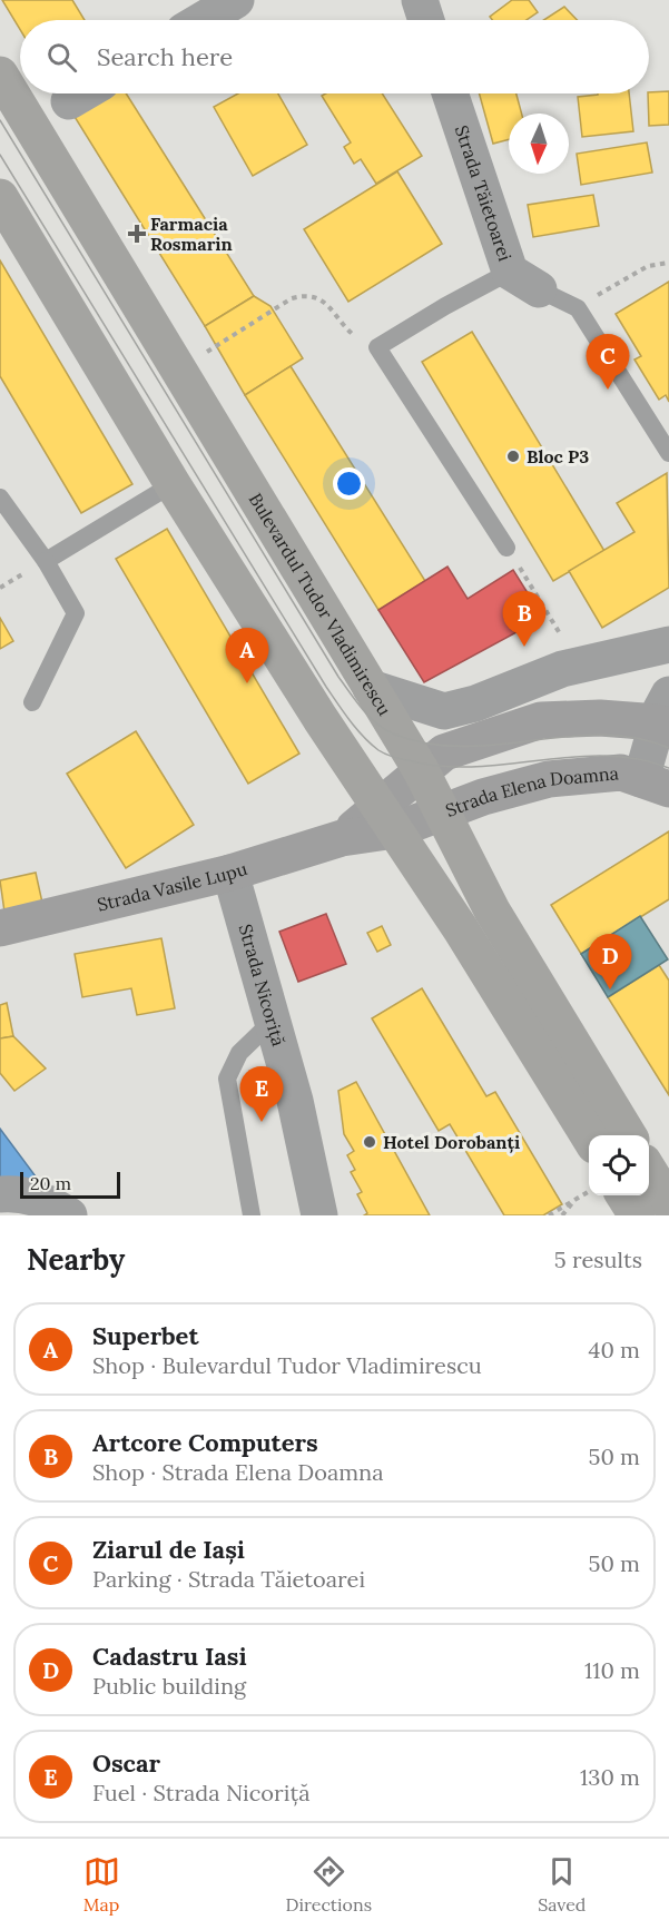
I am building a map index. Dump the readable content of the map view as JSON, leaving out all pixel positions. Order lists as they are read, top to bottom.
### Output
{
  "streets": {
    "main road": ["Bulevardul Tudor Vladimirescu", "Strada Elena Doamna", "Strada Vasile Lupu"],
    "street": ["Strada Tăietoarei", "Strada Nicoriță"]
  },
  "crossings": [
    ["Bulevardul Tudor Vladimirescu", "Strada Elena Doamna"],
    ["Strada Elena Doamna", "Strada Vasile Lupu"],
    ["Strada Vasile Lupu", "Strada Nicoriță"]
  ],
  "places": {
    "health": ["Farmacia Rosmarin"],
    "other": ["Bloc P3", "Hotel Dorobanți"]
  },
  "scale_bar": "20 m",
  "north": "bottom",
  "page": {
    "search": "Search here",
    "pins": [
      "C",
      "B",
      "A",
      "D",
      "E"
    ],
    "scale": "20 m",
    "heading": ["Nearby", "5 results"],
    "list": [
      {
        "mark": "A",
        "name": "Superbet",
        "note": "Shop · Bulevardul Tudor Vladimirescu",
        "value": "40 m"
      },
      {
        "mark": "B",
        "name": "Artcore Computers",
        "note": "Shop · Strada Elena Doamna",
        "value": "50 m"
      },
      {
        "mark": "C",
        "name": "Ziarul de Iași",
        "note": "Parking · Strada Tăietoarei",
        "value": "50 m"
      },
      {
        "mark": "D",
        "name": "Cadastru Iasi",
        "note": "Public building",
        "value": "110 m"
      },
      {
        "mark": "E",
        "name": "Oscar",
        "note": "Fuel · Strada Nicoriță",
        "value": "130 m"
      }
    ],
    "nav": ["Map", "Directions", "Saved"]
  }
}
